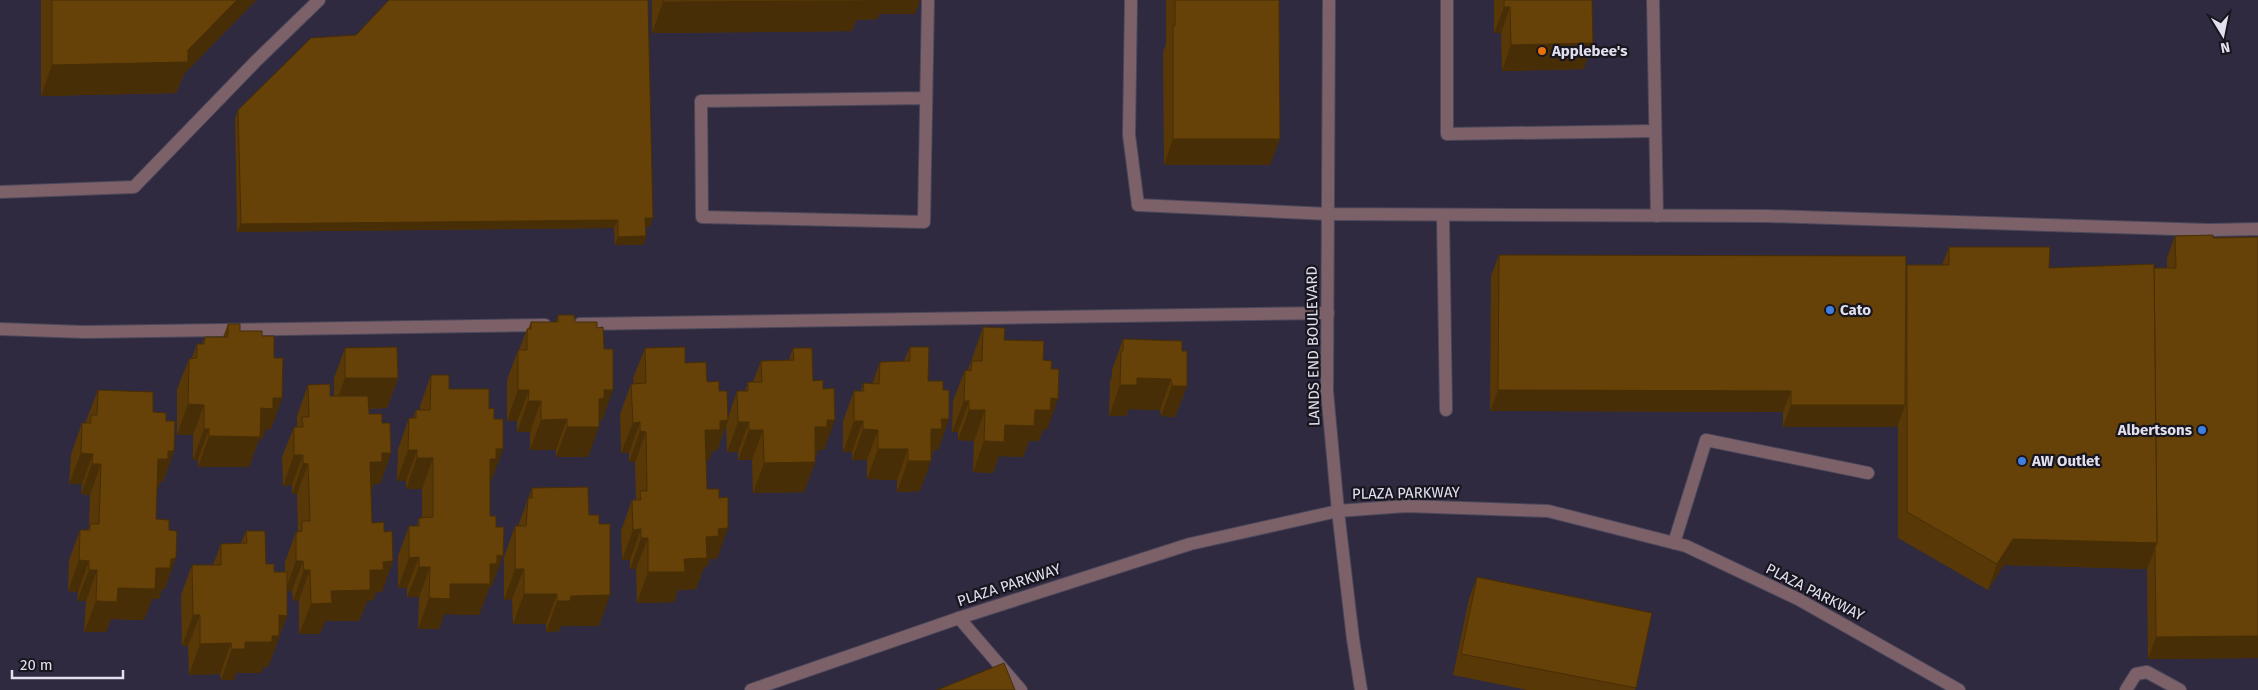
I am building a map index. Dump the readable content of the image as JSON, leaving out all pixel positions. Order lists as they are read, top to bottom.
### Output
{
  "streets": {
    "street": ["LANDS END BOULEVARD", "PLAZA PARKWAY"]
  },
  "crossings": [
    ["LANDS END BOULEVARD", "PLAZA PARKWAY"]
  ],
  "places": [
    "Applebee's",
    "Cato",
    "Albertsons",
    "AW Outlet"
  ],
  "scale_bar": "20 m",
  "north": "bottom"
}
